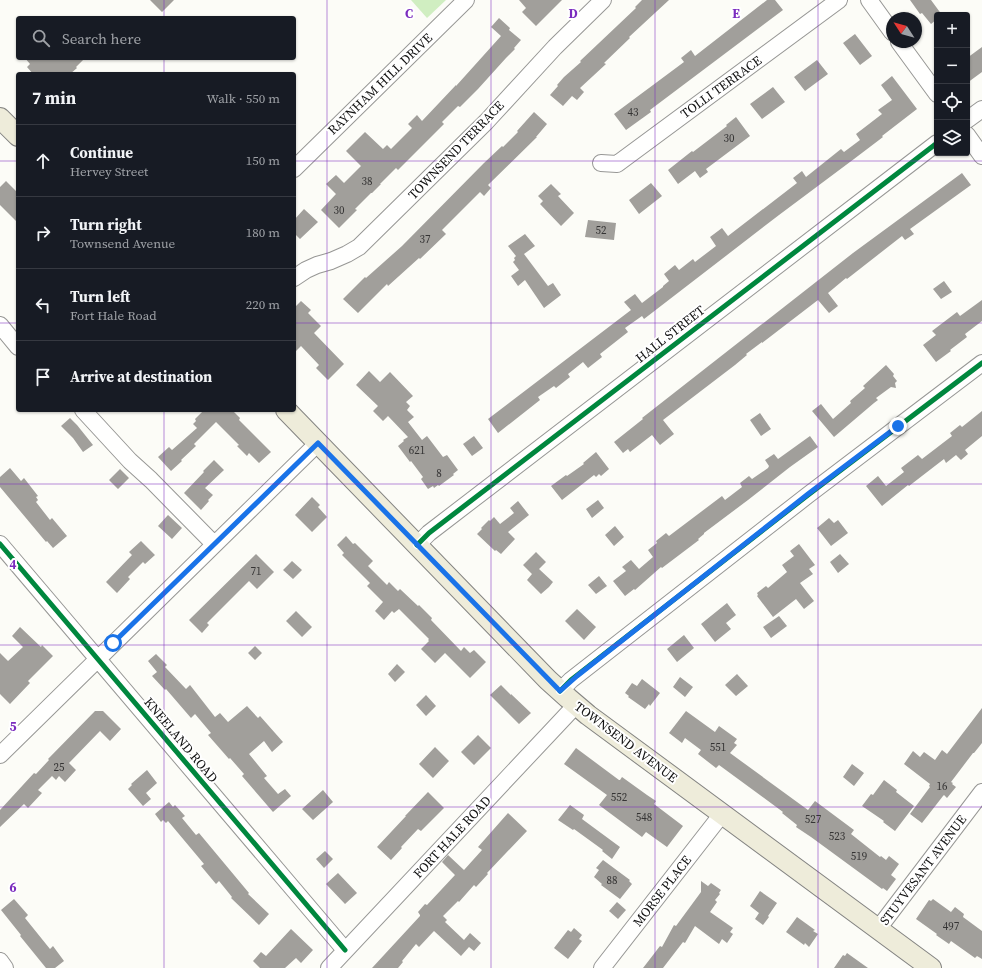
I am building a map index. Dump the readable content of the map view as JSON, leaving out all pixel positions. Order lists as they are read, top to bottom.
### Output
{
  "streets": {
    "main road": ["TOWNSEND AVENUE"],
    "street": [
      "RAYNHAM HILL DRIVE",
      "TOLLI TERRACE",
      "TOWNSEND TERRACE",
      "HALL STREET",
      "KNEELAND ROAD",
      "FORT HALE ROAD",
      "STUYVESANT AVENUE",
      "MORSE PLACE"
    ]
  },
  "crossings": [
    ["HALL STREET", "TOWNSEND AVENUE"],
    ["KNEELAND ROAD", "FORT HALE ROAD"],
    ["TOWNSEND AVENUE", "FORT HALE ROAD"],
    ["TOWNSEND AVENUE", "STUYVESANT AVENUE"],
    ["TOWNSEND AVENUE", "MORSE PLACE"]
  ],
  "house_numbers": [
    "43",
    "30",
    "38",
    "30",
    "52",
    "37",
    "621",
    "8",
    "71",
    "551",
    "25",
    "16",
    "552",
    "548",
    "527",
    "523",
    "519",
    "88",
    "497"
  ],
  "north": "top left",
  "page": {
    "map_buttons": ["+", "−"],
    "search": "Search here",
    "heading": ["7 min", "Walk · 550 m"],
    "list": [
      ["Continue", "Hervey Street", "150 m"],
      ["Turn right", "Townsend Avenue", "180 m"],
      ["Turn left", "Fort Hale Road", "220 m"],
      "Arrive at destination"
    ]
  },
  "grid": {
    "columns": ["C", "D", "E"],
    "rows": ["4", "5", "6"]
  }
}
